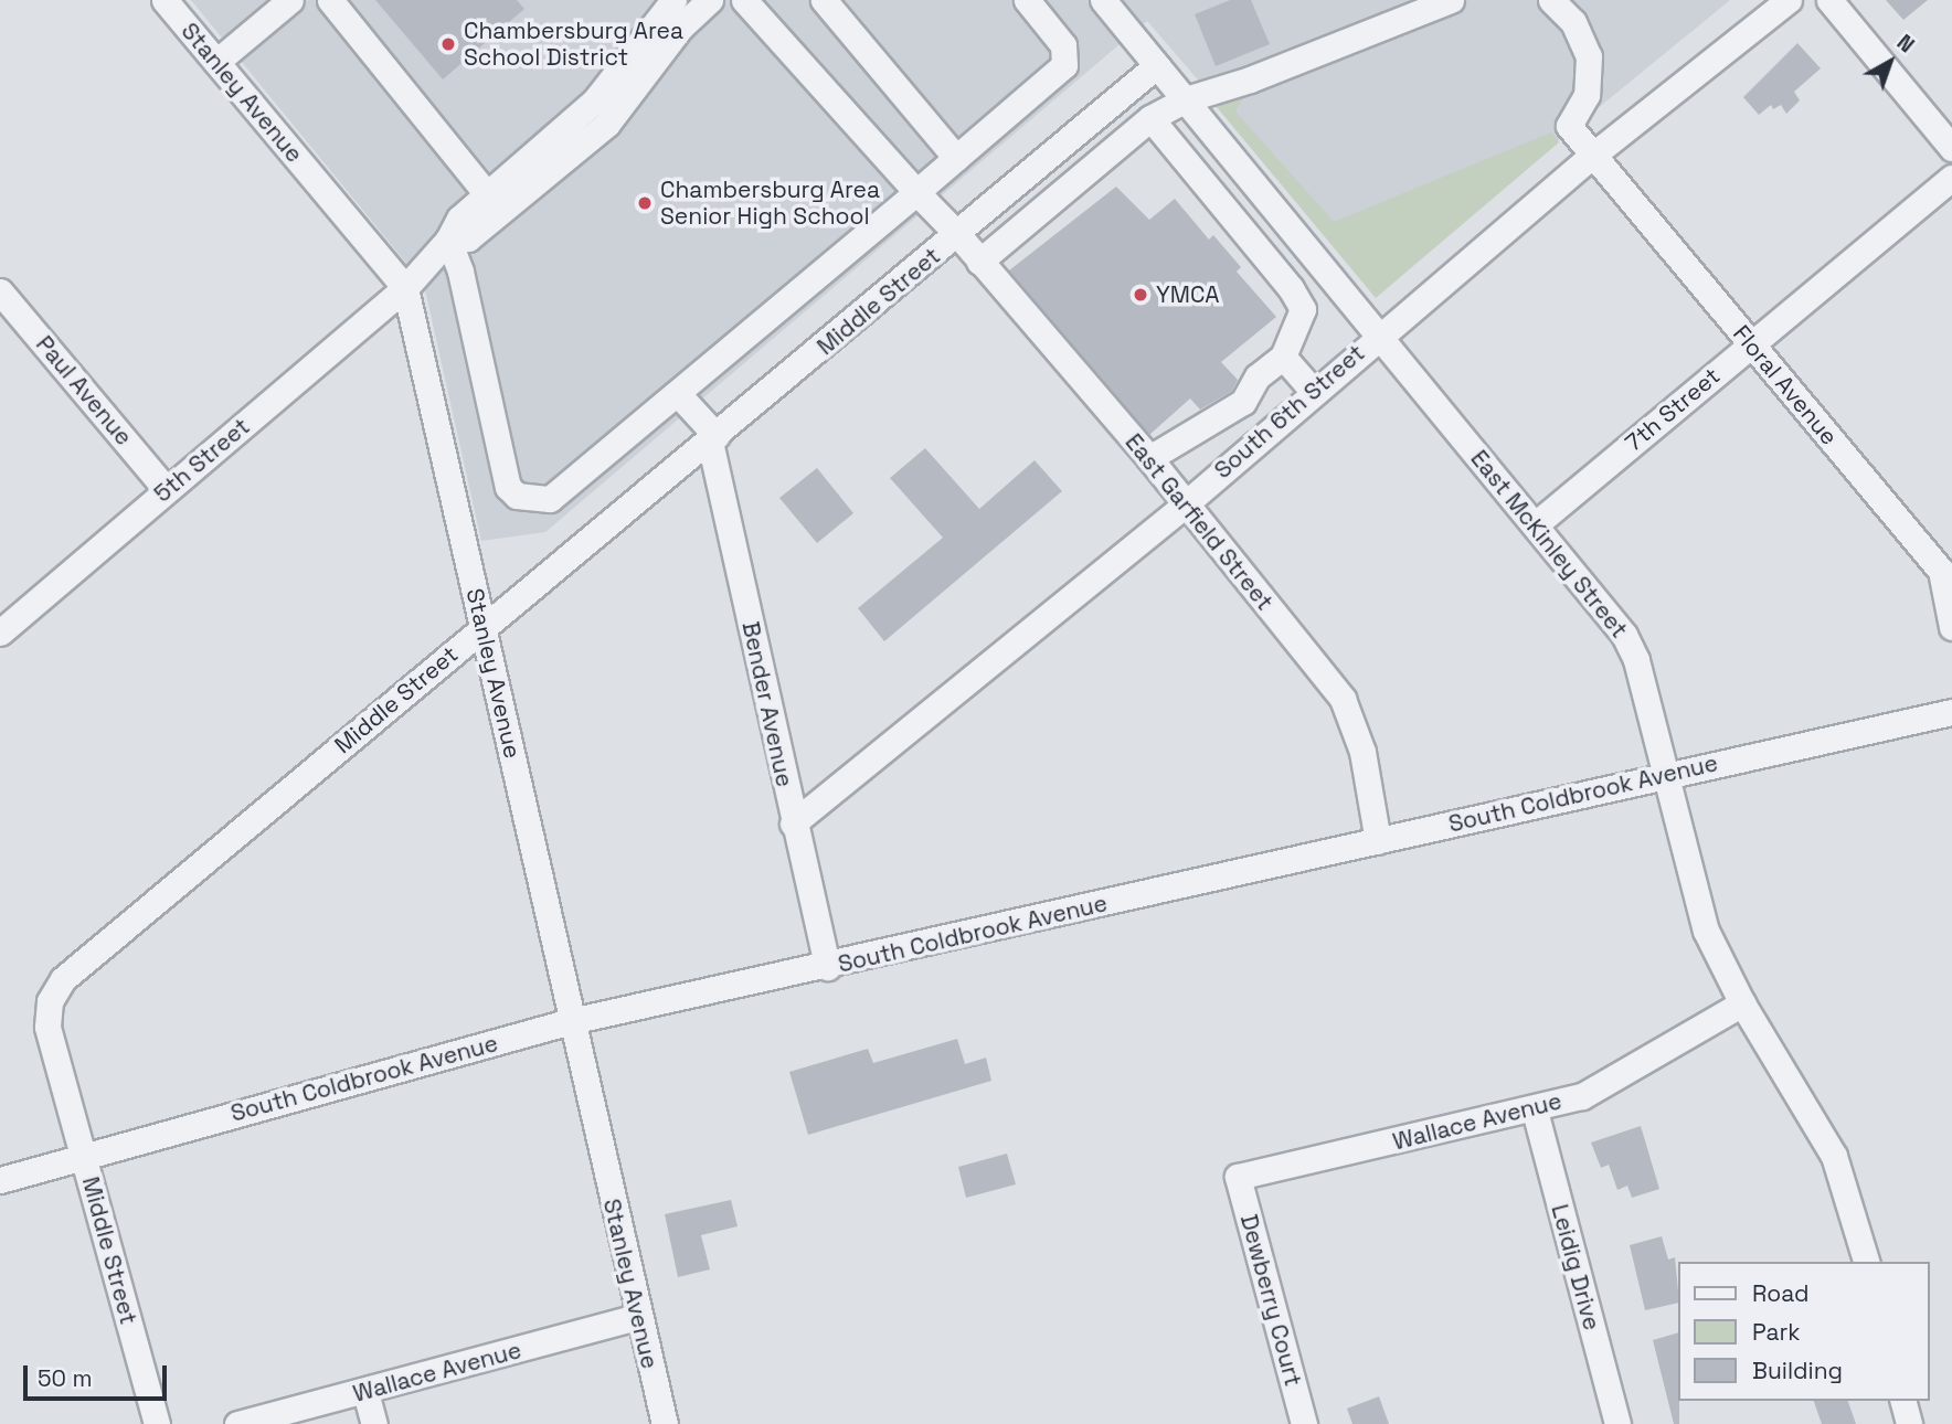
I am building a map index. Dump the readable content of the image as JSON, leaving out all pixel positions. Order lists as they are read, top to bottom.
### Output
{
  "streets": {
    "street": [
      "Stanley Avenue",
      "Middle Street",
      "Floral Avenue",
      "Paul Avenue",
      "7th Street",
      "South 6th Street",
      "5th Street",
      "East Garfield Street",
      "East McKinley Street",
      "Bender Avenue",
      "South Coldbrook Avenue",
      "Wallace Avenue",
      "Leidig Drive",
      "Dewberry Court"
    ]
  },
  "crossings": [
    ["Stanley Avenue", "Middle Street"],
    ["Stanley Avenue", "5th Street"],
    ["Stanley Avenue", "South Coldbrook Avenue"],
    ["Stanley Avenue", "Wallace Avenue"],
    ["Middle Street", "East Garfield Street"],
    ["Middle Street", "East McKinley Street"],
    ["Middle Street", "Bender Avenue"],
    ["Middle Street", "South Coldbrook Avenue"],
    ["Floral Avenue", "7th Street"],
    ["Floral Avenue", "South 6th Street"],
    ["Paul Avenue", "5th Street"],
    ["7th Street", "East McKinley Street"],
    ["South 6th Street", "East Garfield Street"],
    ["South 6th Street", "East McKinley Street"],
    ["South 6th Street", "Bender Avenue"],
    ["East Garfield Street", "South Coldbrook Avenue"],
    ["East McKinley Street", "South Coldbrook Avenue"],
    ["East McKinley Street", "Wallace Avenue"],
    ["Bender Avenue", "South Coldbrook Avenue"],
    ["Wallace Avenue", "Leidig Drive"],
    ["Wallace Avenue", "Dewberry Court"]
  ],
  "places": ["Chambersburg Area School District", "Chambersburg Area Senior High School", "YMCA"],
  "legend": ["Road", "Park", "Building"],
  "scale_bar": "50 m",
  "north": "top right"
}
